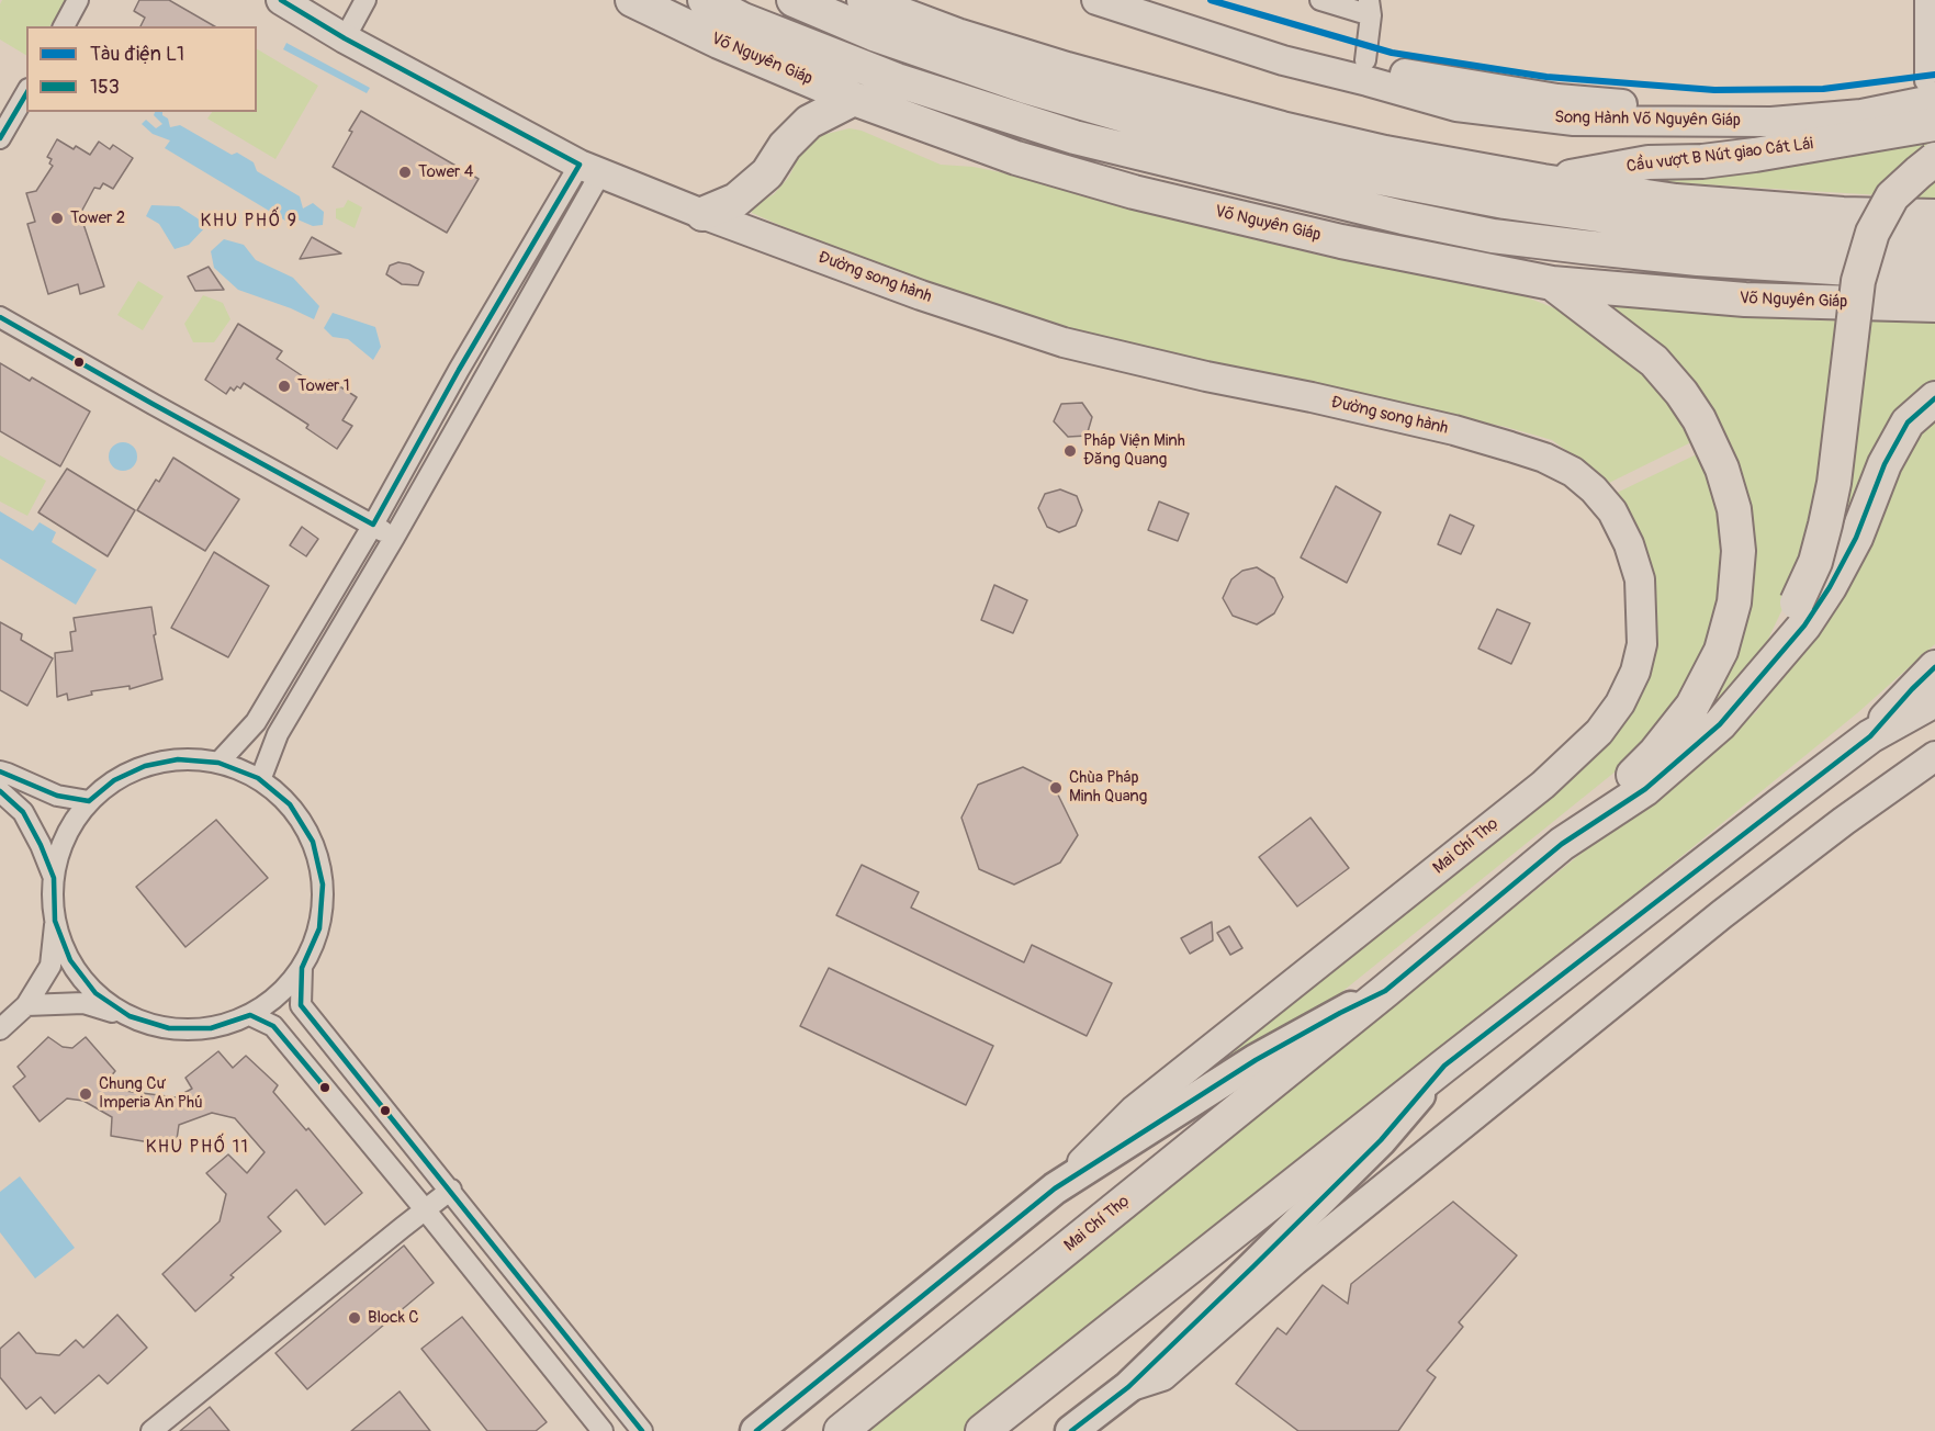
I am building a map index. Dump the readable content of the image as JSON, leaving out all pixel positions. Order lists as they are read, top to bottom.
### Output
{
  "streets": {
    "highway": ["Võ Nguyên Giáp", "Cầu vượt B Nút giao Cát Lái", "Mai Chí Thọ"],
    "main road": ["Song Hành Võ Nguyên Giáp", "Đường song hành"]
  },
  "crossings": [
    ["Song Hành Võ Nguyên Giáp", "Cầu vượt B Nút giao Cát Lái"],
    ["Đường song hành", "Mai Chí Thọ"]
  ],
  "districts": ["KHU PHỐ 9", "KHU PHỐ 11"],
  "places": [
    "Tower 4",
    "Tower 2",
    "Tower 1",
    "Pháp Viện Minh Đăng Quang",
    "Chùa Pháp Minh Quang",
    "Chung Cư Imperia An Phú",
    "Block C"
  ],
  "lines": ["metro line L1", "transit line 153"],
  "legend": ["Tàu điện L1", "153"]
}
